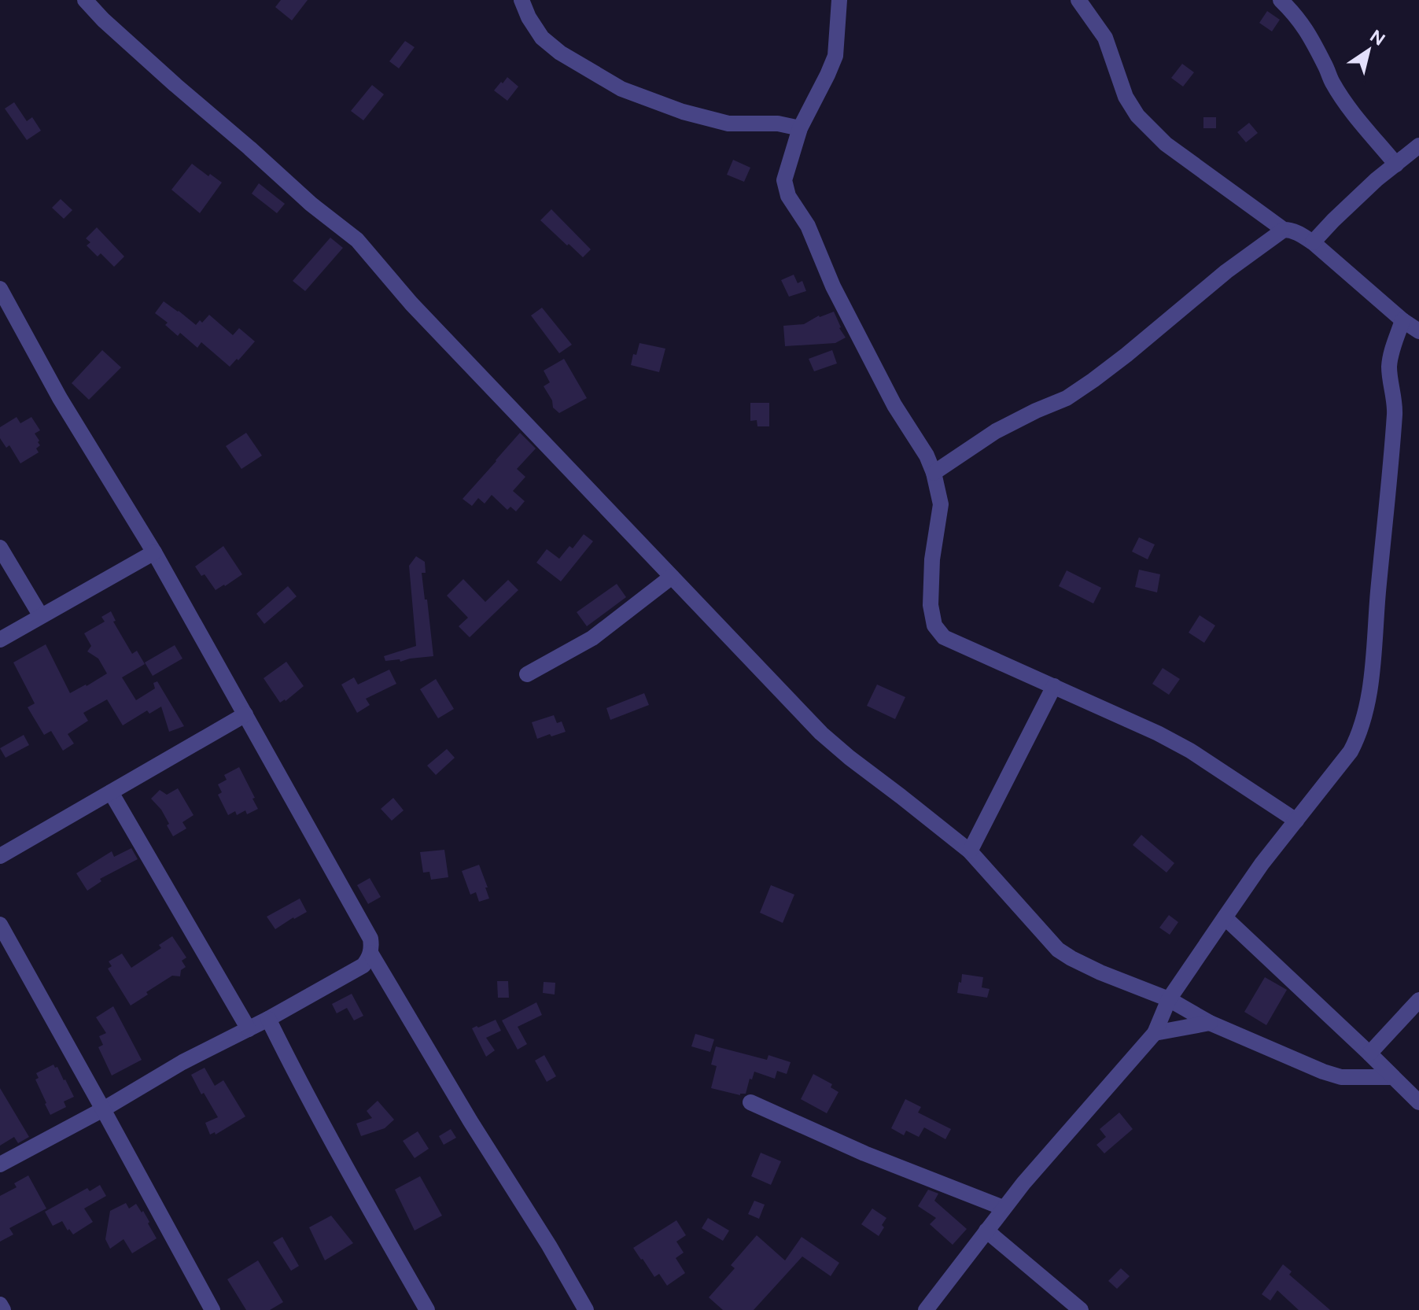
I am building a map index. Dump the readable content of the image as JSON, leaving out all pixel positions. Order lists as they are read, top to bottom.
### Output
{
  "north": "top right"
}
